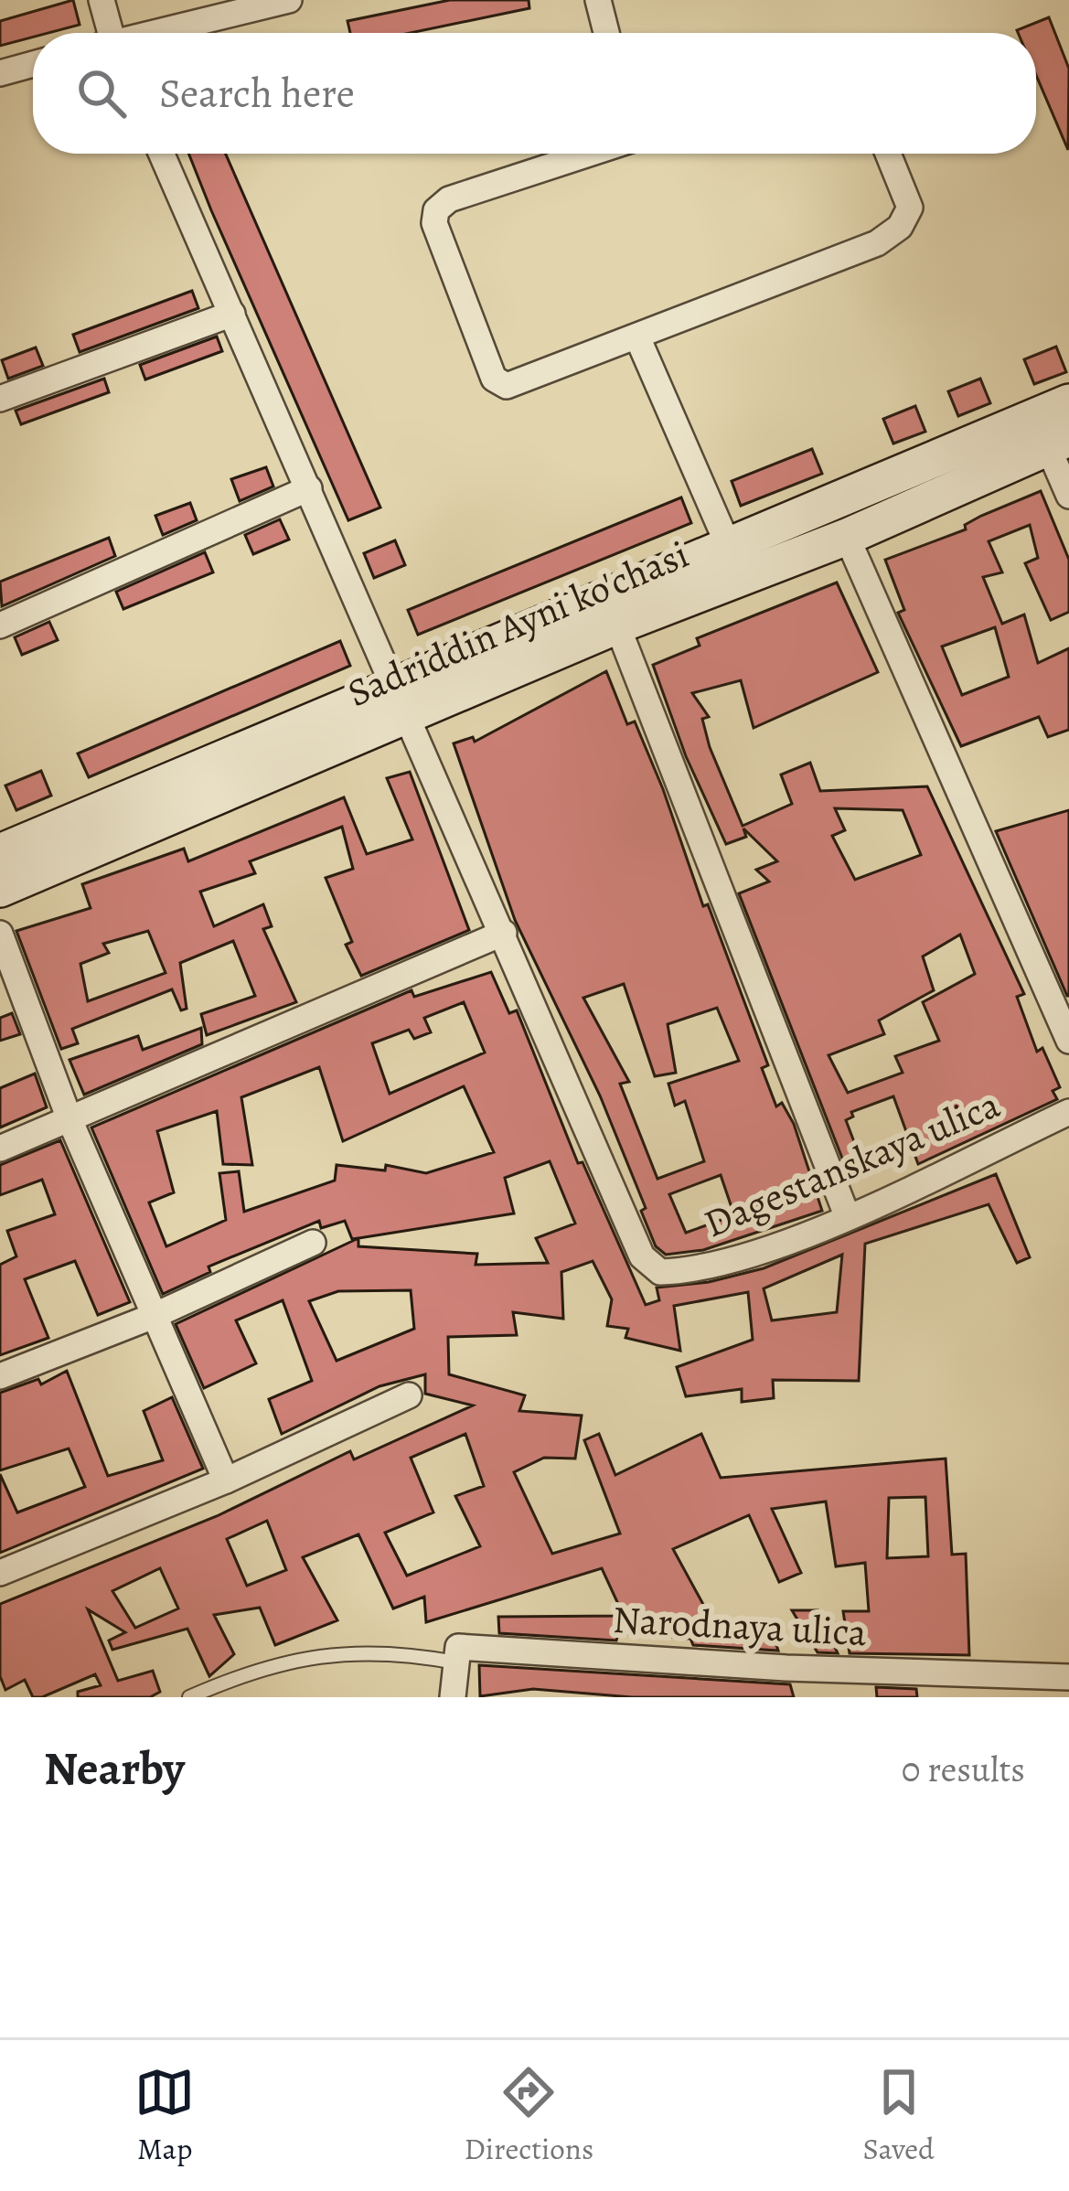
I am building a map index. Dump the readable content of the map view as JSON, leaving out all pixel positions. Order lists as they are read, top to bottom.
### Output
{
  "streets": {
    "main road": ["Sadriddin Ayni ko'chasi"],
    "street": ["Dagestanskaya ulica", "Narodnaya ulica"]
  },
  "page": {
    "search": "Search here",
    "heading": ["Nearby", "0 results"],
    "nav": ["Map", "Directions", "Saved"]
  }
}
